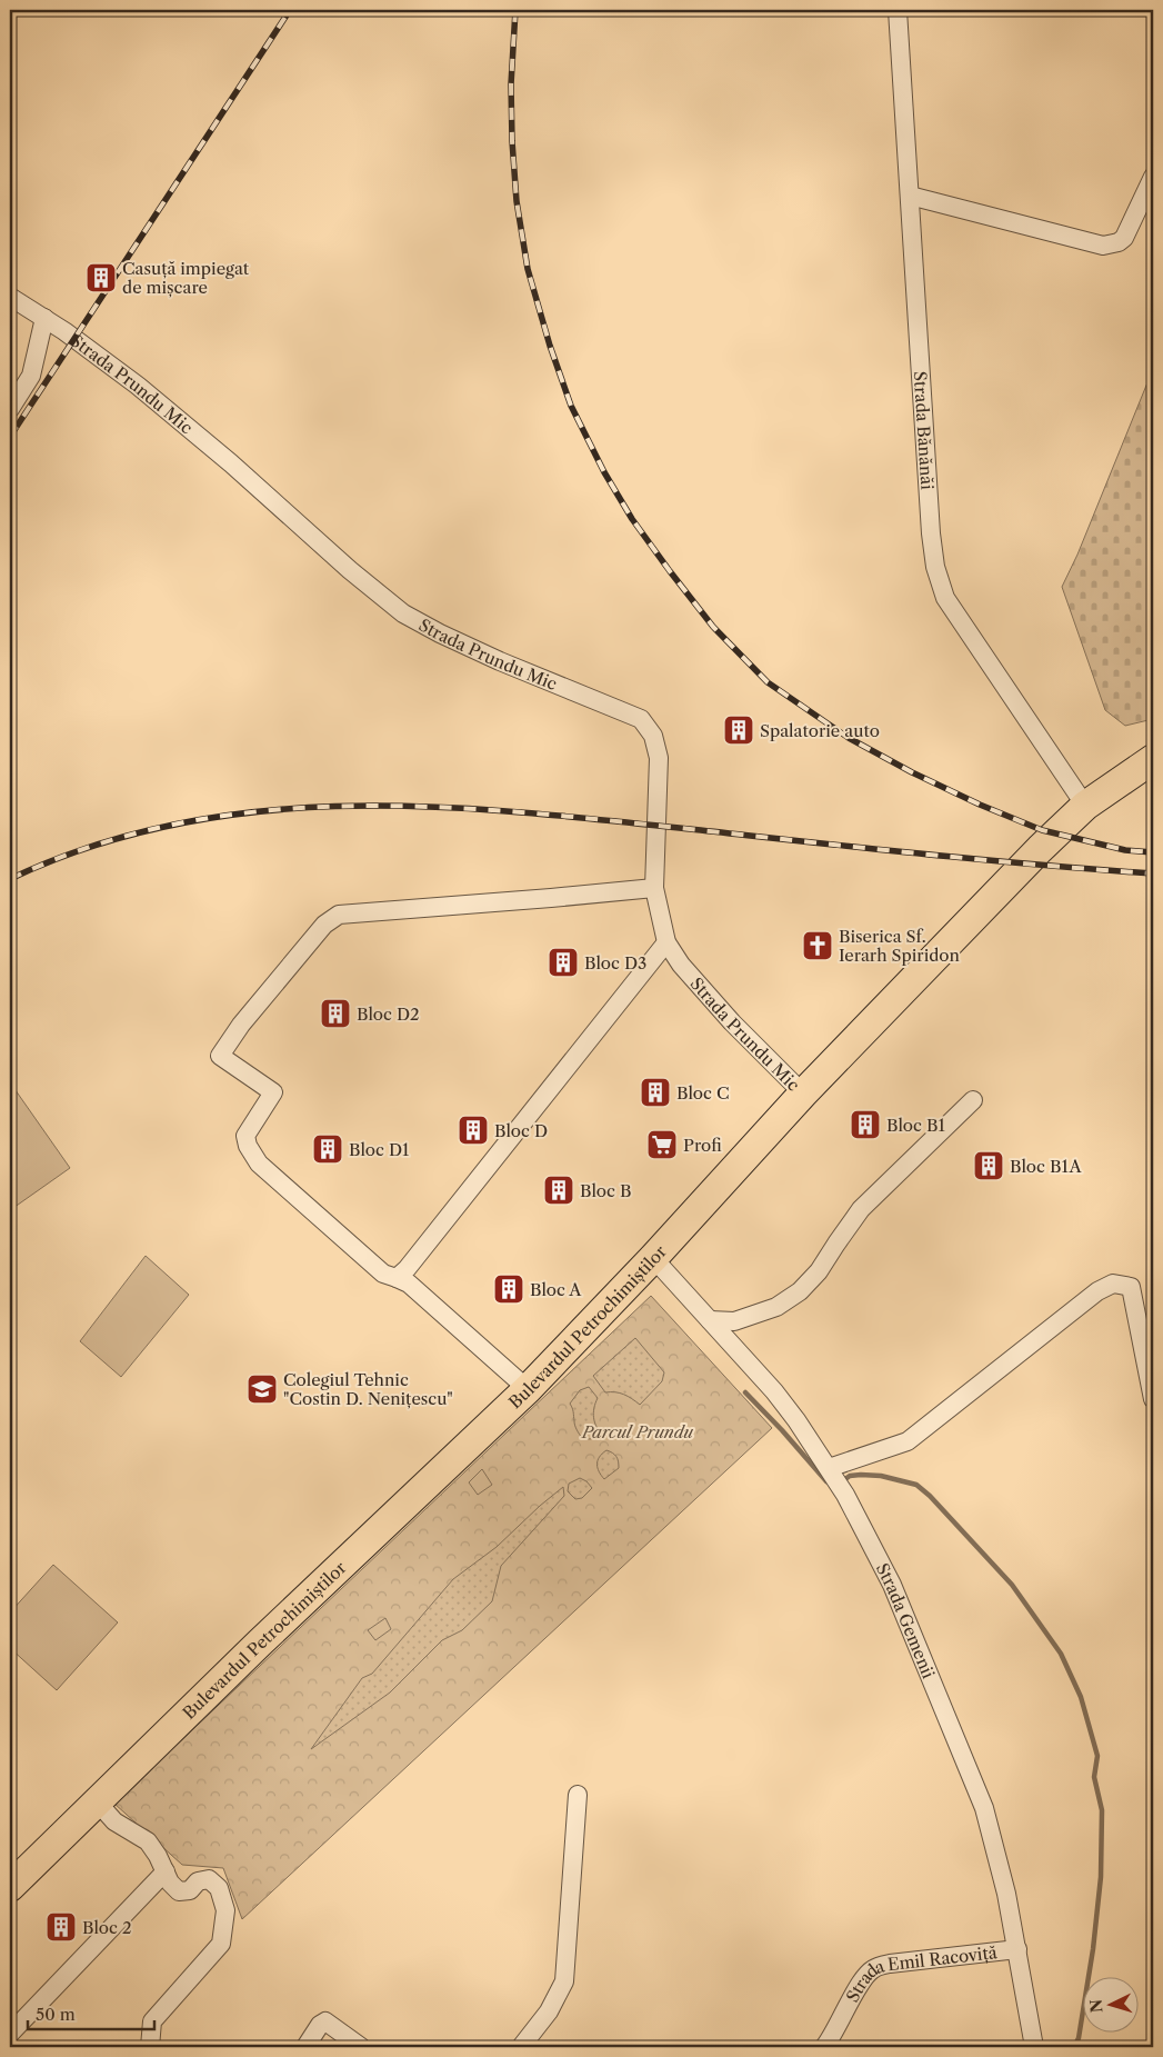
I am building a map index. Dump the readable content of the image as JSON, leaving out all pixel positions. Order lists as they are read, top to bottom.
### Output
{
  "streets": {
    "main road": ["Bulevardul Petrochimiștilor"],
    "street": [
      "Strada Prundu Mic",
      "Strada Bănănăi",
      "Strada Gemenii",
      "Strada Emil Racoviță"
    ]
  },
  "crossings": [
    ["Strada Prundu Mic", "Bulevardul Petrochimiștilor"],
    ["Strada Bănănăi", "Bulevardul Petrochimiștilor"],
    ["Bulevardul Petrochimiștilor", "Strada Gemenii"],
    ["Strada Gemenii", "Strada Emil Racoviță"]
  ],
  "parks": ["Parcul Prundu"],
  "places": {
    "building": [
      "Casuță impiegat de mișcare",
      "Spalatorie auto",
      "Bloc D3",
      "Bloc D2",
      "Bloc C",
      "Bloc B1",
      "Bloc D",
      "Bloc D1",
      "Bloc B1A",
      "Bloc B",
      "Bloc A",
      "Bloc 2"
    ],
    "church": ["Biserica Sf. Ierarh Spiridon"],
    "supermarket": ["Profi"],
    "school or university": ["Colegiul Tehnic \"Costin D. Nenițescu\""]
  },
  "scale_bar": "50 m",
  "north": "left"
}
